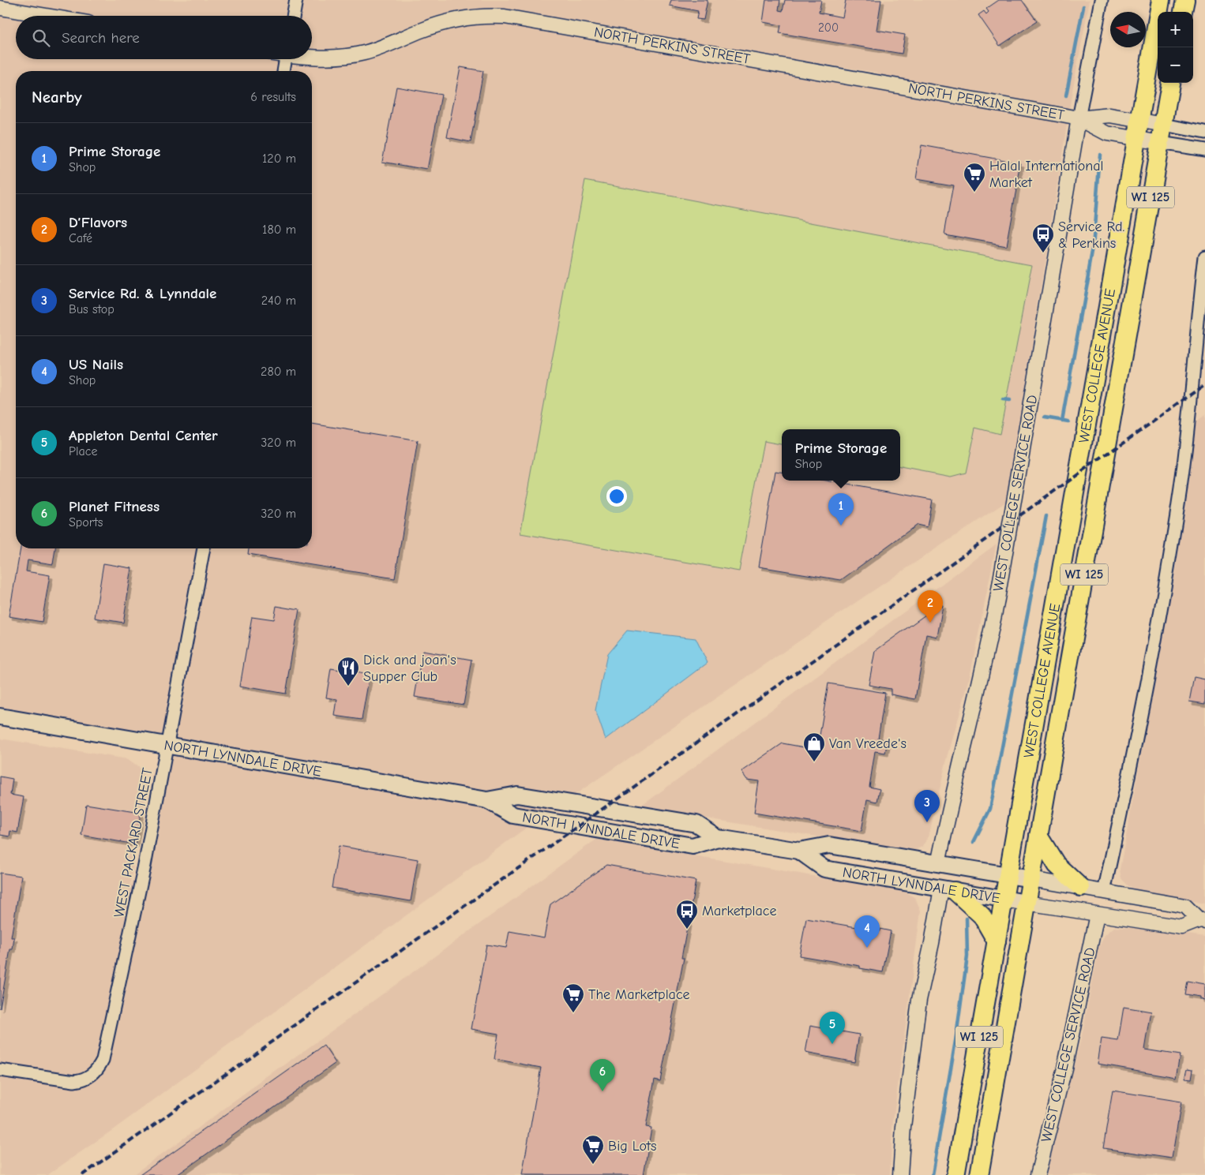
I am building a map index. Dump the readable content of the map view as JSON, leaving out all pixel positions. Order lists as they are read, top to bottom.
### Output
{
  "streets": {
    "main road": ["WI 125", "WEST COLLEGE AVENUE", "NORTH LYNNDALE DRIVE"],
    "street": ["NORTH PERKINS STREET", "WEST COLLEGE SERVICE ROAD", "WEST PACKARD STREET"]
  },
  "crossings": [
    ["NORTH PERKINS STREET", "WEST COLLEGE SERVICE ROAD"],
    ["WEST COLLEGE AVENUE", "NORTH LYNNDALE DRIVE"],
    ["WEST COLLEGE SERVICE ROAD", "NORTH LYNNDALE DRIVE"],
    ["NORTH LYNNDALE DRIVE", "WEST PACKARD STREET"]
  ],
  "places": {
    "supermarket": ["Halal International Market", "The Marketplace", "Big Lots"],
    "bus stop": ["Service Rd. & Perkins", "Marketplace"],
    "restaurant": ["Dick and joan's Supper Club"],
    "shop": ["Van Vreede's"]
  },
  "house_numbers": ["200"],
  "north": "left",
  "page": {
    "map_buttons": ["+", "−"],
    "search": "Search here",
    "heading": ["Nearby", "6 results"],
    "list": [
      {
        "mark": "1",
        "name": "Prime Storage",
        "note": "Shop",
        "value": "120 m"
      },
      {
        "mark": "2",
        "name": "D’Flavors",
        "note": "Café",
        "value": "180 m"
      },
      {
        "mark": "3",
        "name": "Service Rd. & Lynndale",
        "note": "Bus stop",
        "value": "240 m"
      },
      {
        "mark": "4",
        "name": "US Nails",
        "note": "Shop",
        "value": "280 m"
      },
      {
        "mark": "5",
        "name": "Appleton Dental Center",
        "note": "Place",
        "value": "320 m"
      },
      {
        "mark": "6",
        "name": "Planet Fitness",
        "note": "Sports",
        "value": "320 m"
      }
    ],
    "popup": ["Prime Storage", "Shop"],
    "pins": [
      "1",
      "2",
      "3",
      "4",
      "5",
      "6"
    ]
  }
}
